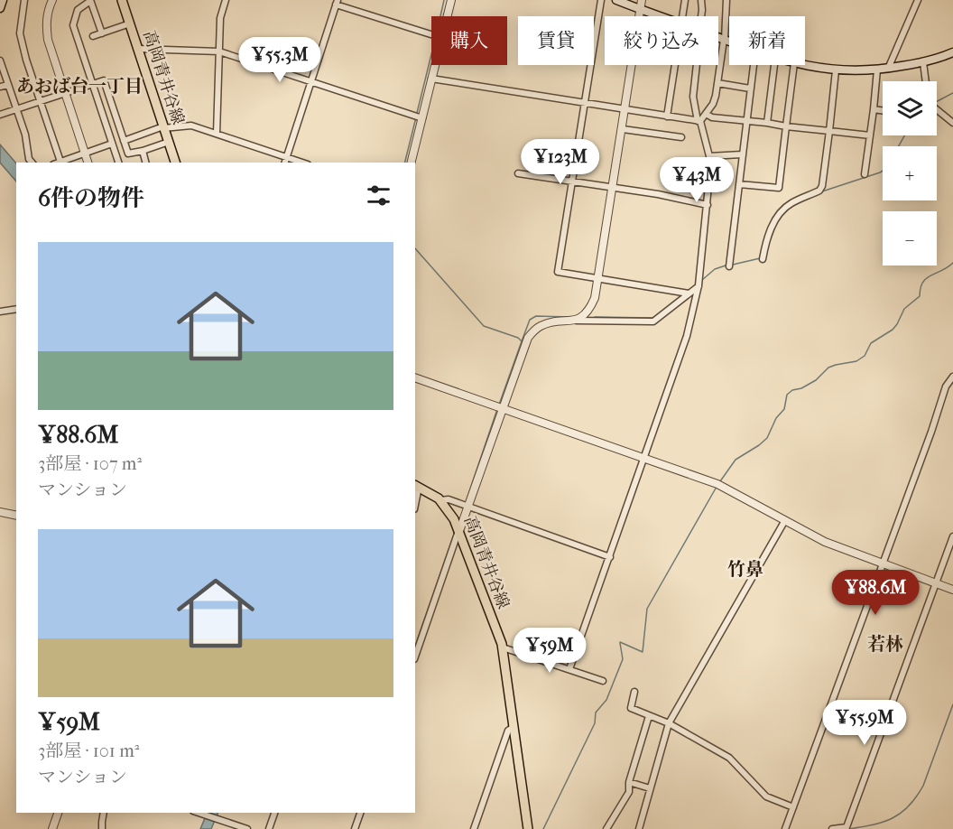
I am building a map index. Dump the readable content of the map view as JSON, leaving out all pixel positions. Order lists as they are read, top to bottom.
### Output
{
  "streets": {
    "main road": ["高岡青井谷線"]
  },
  "districts": ["あおば台一丁目", "竹鼻", "若林"],
  "page": {
    "chip": [
      "購入",
      "賃貸",
      "絞り込み",
      "新着"
    ],
    "price": [
      "¥55.3M",
      "¥123M",
      "¥43M",
      "¥88.6M",
      "¥59M",
      "¥55.9M"
    ],
    "map_buttons": ["+", "−"],
    "heading": "6件の物件",
    "list": [
      {
        "name": "¥88.6M",
        "note": "3部屋 · 107 m² · マンション"
      },
      {
        "name": "¥59M",
        "note": "3部屋 · 101 m² · マンション"
      }
    ]
  }
}
